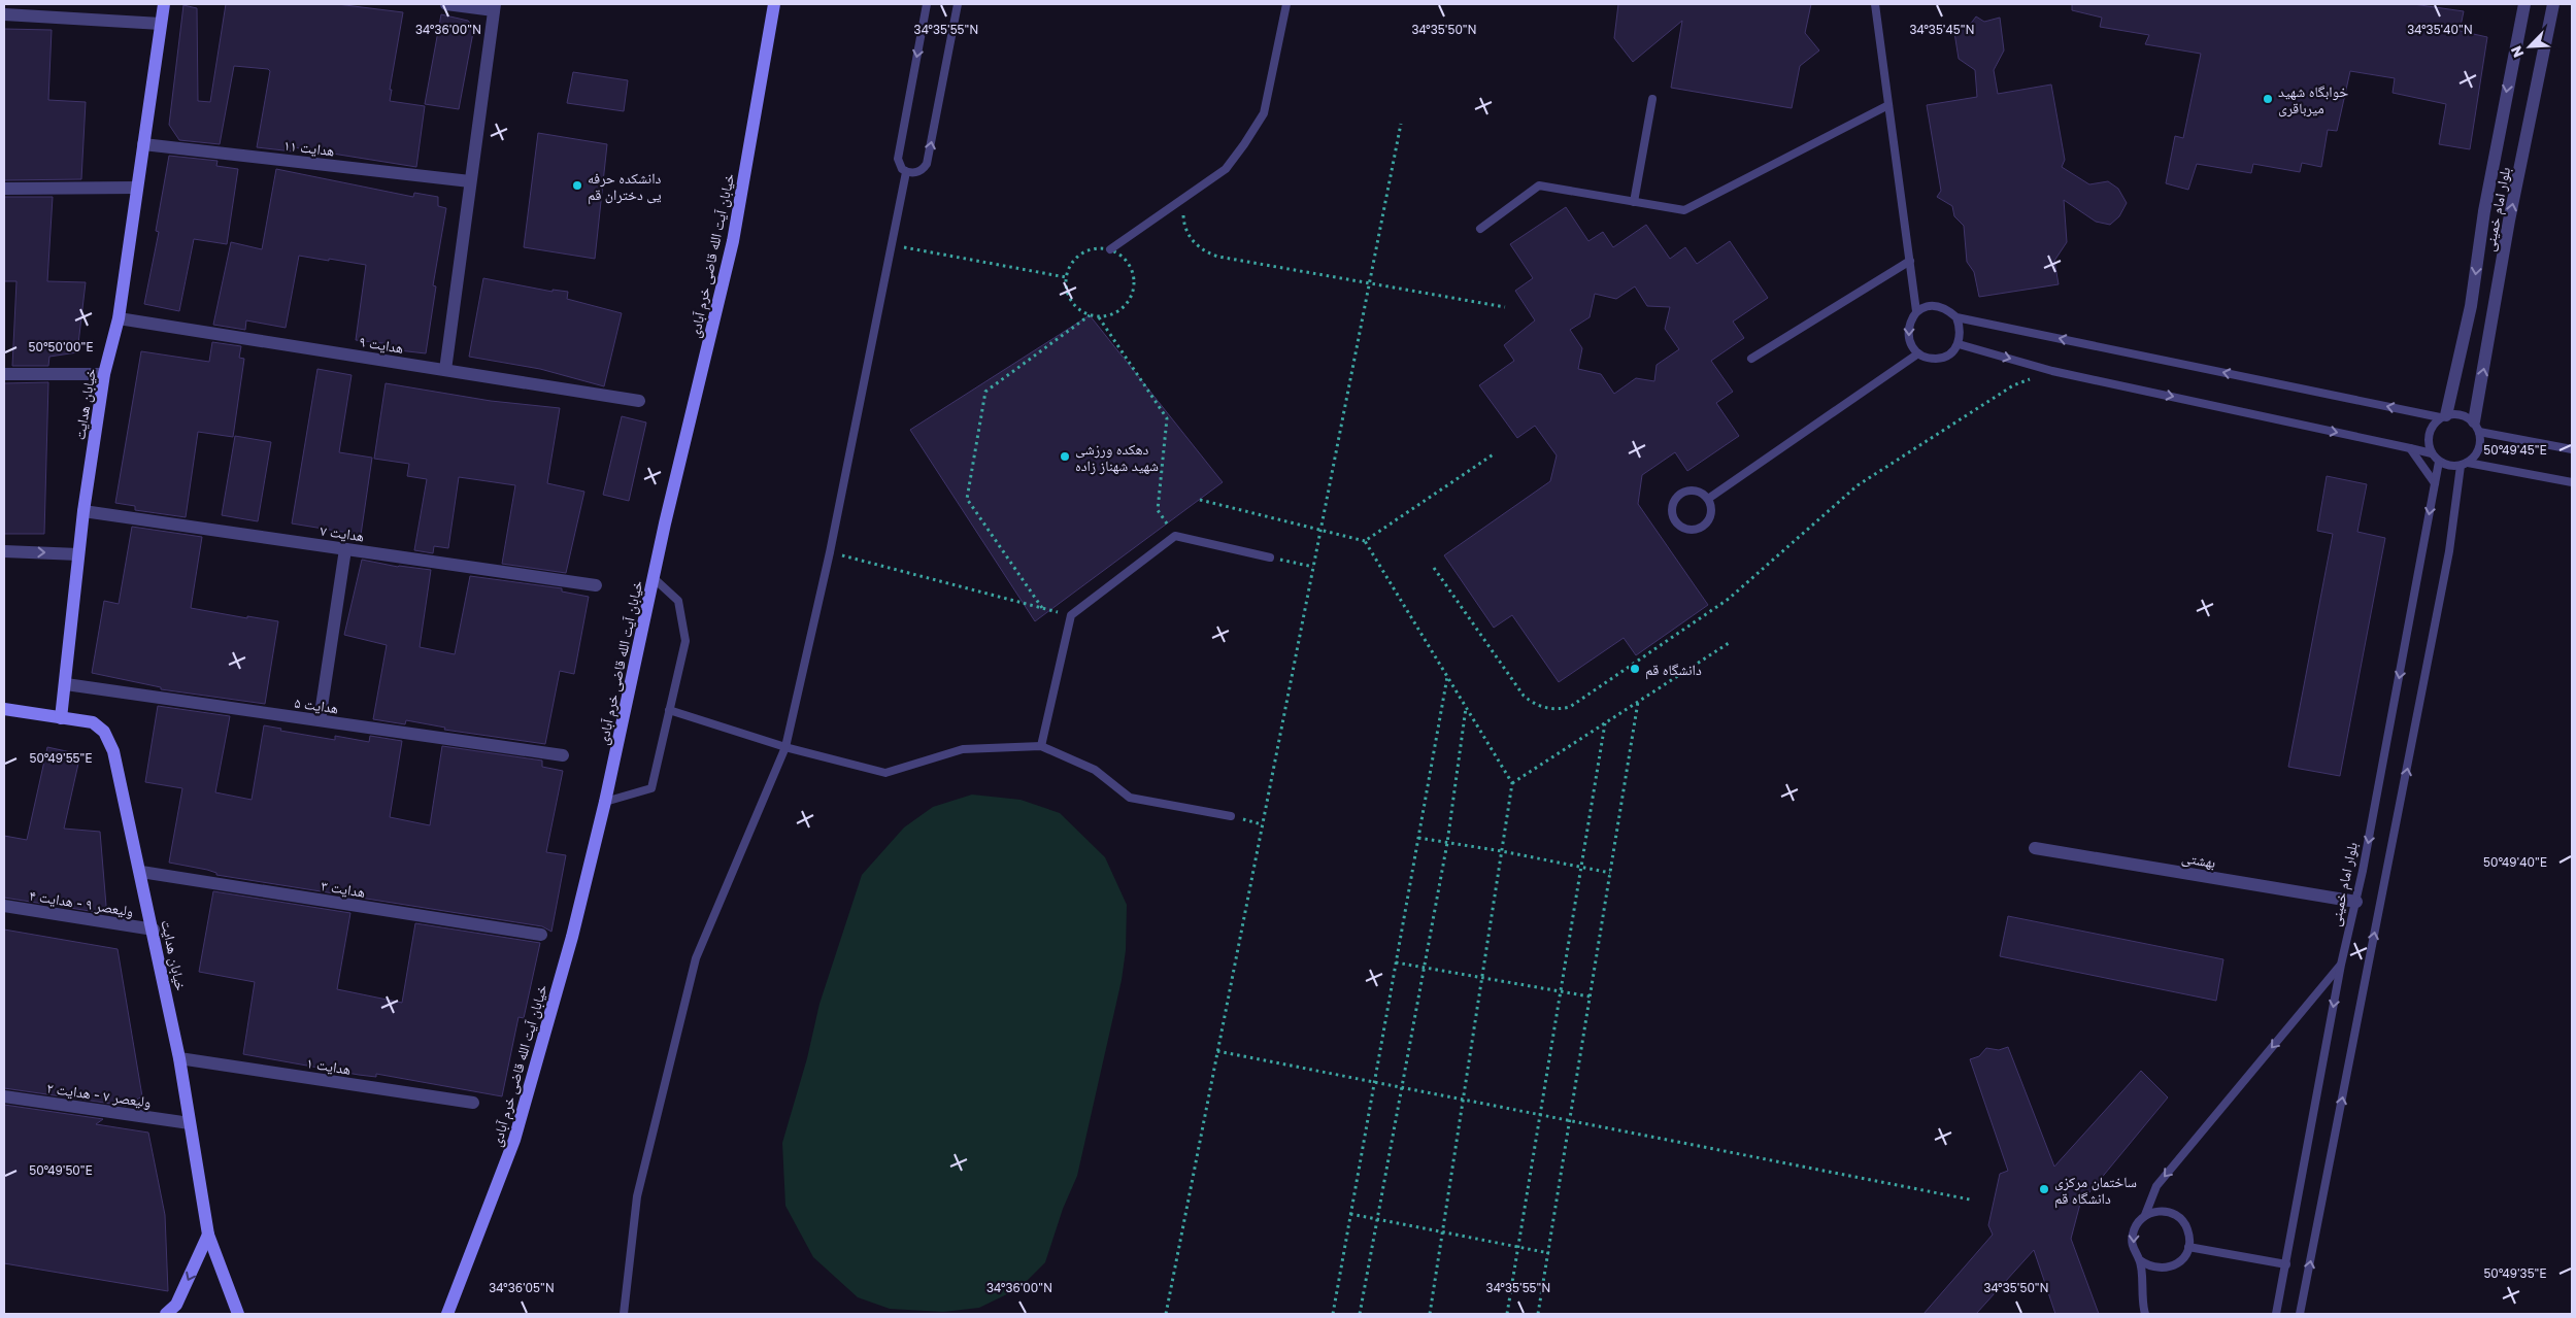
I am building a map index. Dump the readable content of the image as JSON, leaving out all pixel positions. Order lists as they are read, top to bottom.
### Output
{
  "streets": {
    "street": [
      "هدایت ۱۱",
      "بلوار امام خمینی",
      "خیابان آیت الله قاضی خرم آبادی",
      "هدایت ۹",
      "خیابان هدایت",
      "هدایت ۷",
      "هدایت ۵",
      "بهشتی",
      "هدایت ۳",
      "ولیعصر ۹ - هدایت ۴",
      "هدایت ۱",
      "ولیعصر ۷ - هدایت ۲"
    ]
  },
  "crossings": [
    ["هدایت ۱۱", "خیابان هدایت"],
    ["بلوار امام خمینی", "بهشتی"],
    ["هدایت ۹", "خیابان هدایت"],
    ["خیابان هدایت", "هدایت ۷"],
    ["خیابان هدایت", "هدایت ۵"],
    ["خیابان هدایت", "هدایت ۳"],
    ["خیابان هدایت", "ولیعصر ۹ - هدایت ۴"],
    ["خیابان هدایت", "هدایت ۱"],
    ["خیابان هدایت", "ولیعصر ۷ - هدایت ۲"]
  ],
  "places": [
    "خوابگاه شهید میرباقری",
    "دانشکده حرفه یی دختران قم",
    "دهکده ورزشی شهید شهناز زاده",
    "دانشگاه قم",
    "ساختمان مرکزی دانشگاه قم"
  ],
  "north": "bottom left",
  "coordinates": [
    "34°35'40\"N",
    "34°36'00\"N",
    "34°35'55\"N",
    "34°35'50\"N",
    "34°35'45\"N",
    "50°50'00\"E",
    "50°49'45\"E",
    "50°49'55\"E",
    "50°49'40\"E",
    "50°49'50\"E",
    "50°49'35\"E",
    "34°36'05\"N"
  ]
}
